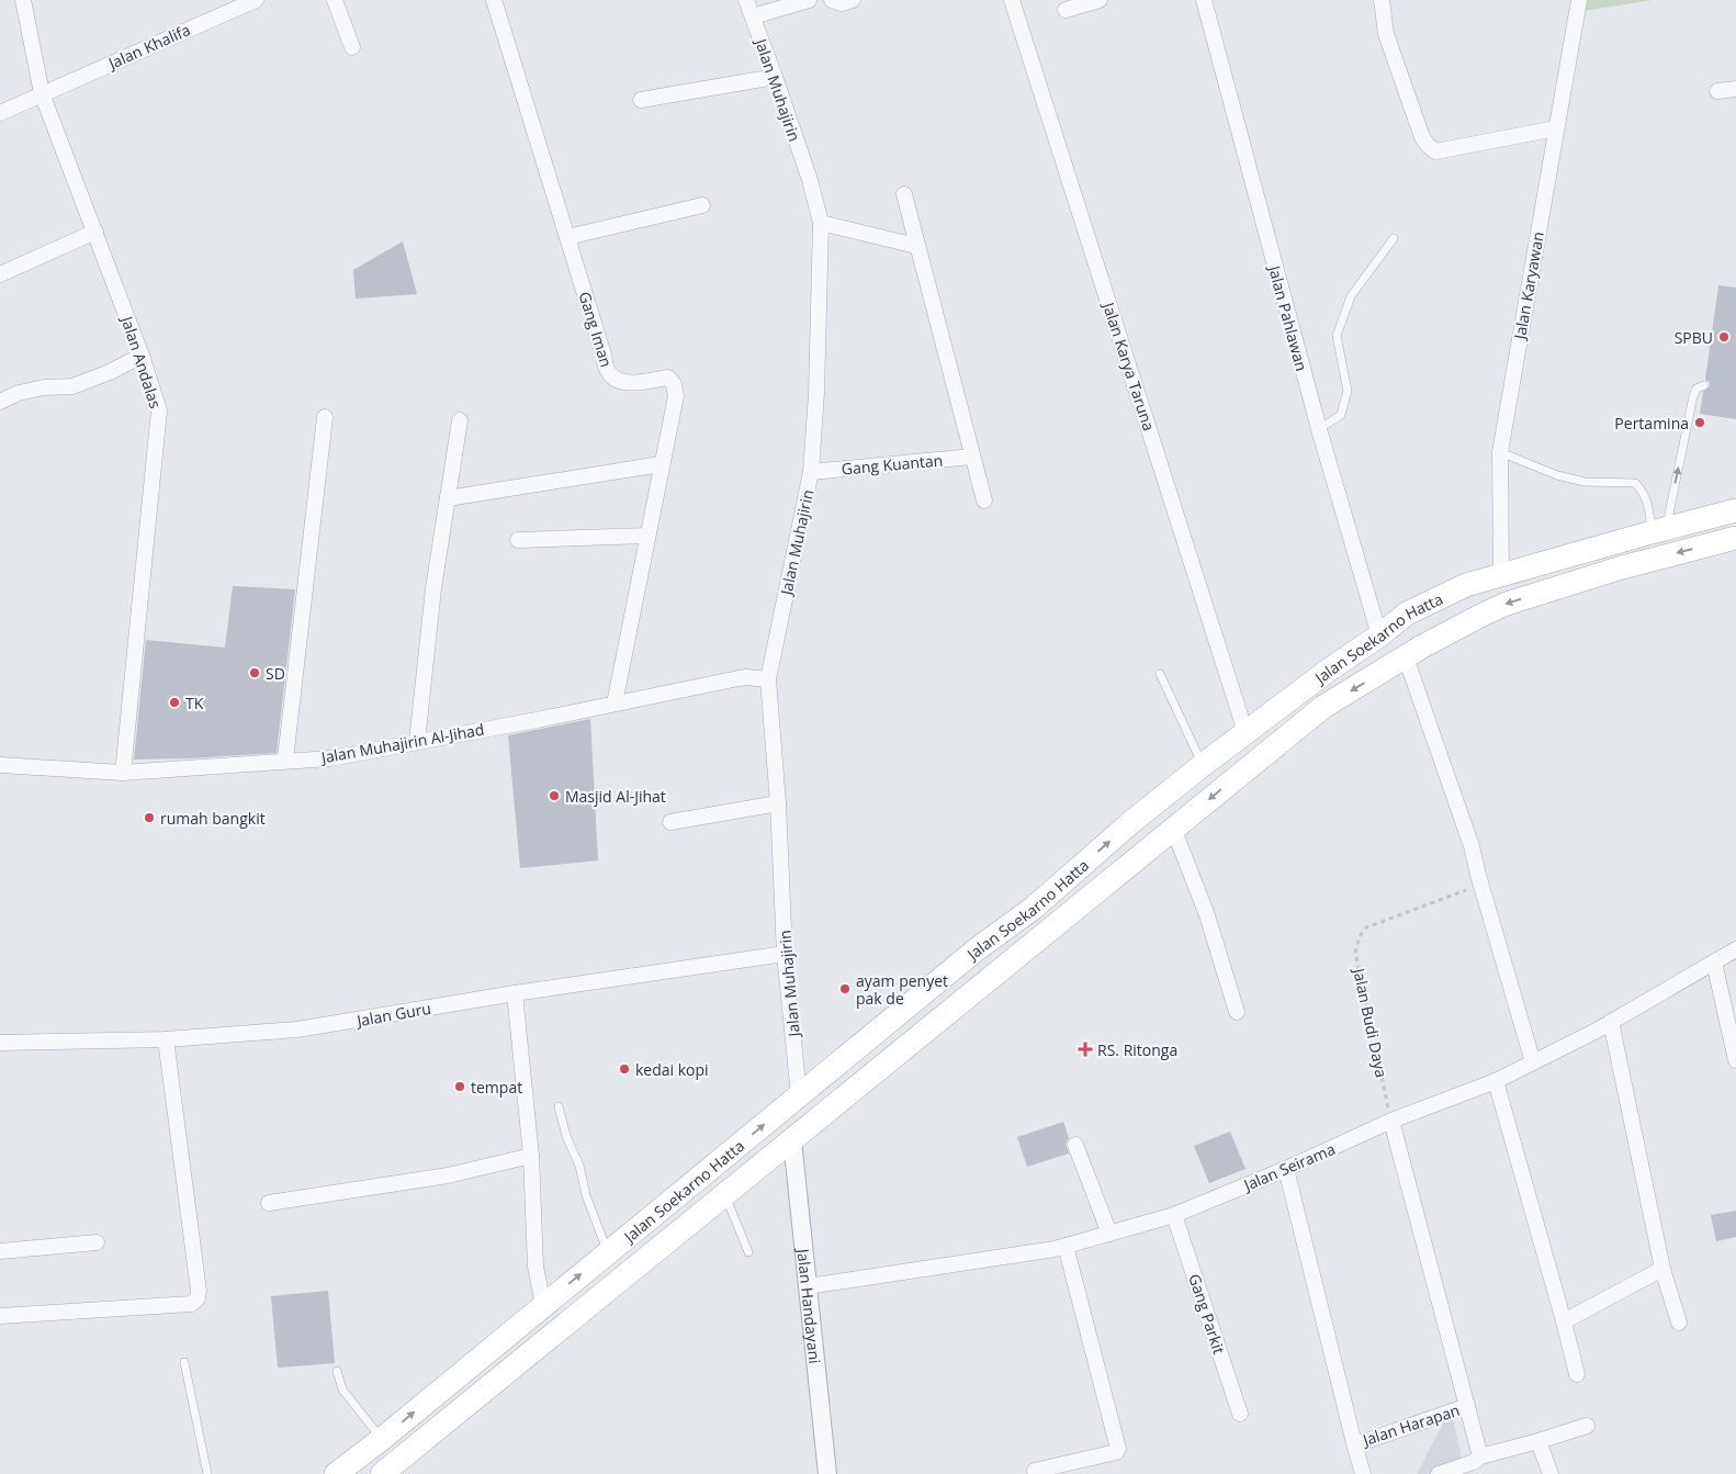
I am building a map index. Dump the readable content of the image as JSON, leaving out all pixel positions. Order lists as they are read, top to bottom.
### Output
{
  "streets": {
    "main road": ["Jalan Soekarno Hatta"],
    "street": [
      "Jalan Khalifa",
      "Jalan Muhajirin",
      "Jalan Karyawan",
      "Jalan Pahlawan",
      "Gang Iman",
      "Jalan Andalas",
      "Jalan Karya Taruna",
      "Gang Kuantan",
      "Jalan Muhajirin Al-Jihad",
      "Jalan Guru",
      "Jalan Seirama",
      "Jalan Handayani",
      "Gang Parkit",
      "Jalan Harapan"
    ],
    "path": ["Jalan Budi Daya"]
  },
  "crossings": [
    ["Jalan Khalifa", "Jalan Andalas"],
    ["Jalan Muhajirin", "Gang Kuantan"],
    ["Jalan Muhajirin", "Jalan Soekarno Hatta"],
    ["Jalan Muhajirin", "Jalan Muhajirin Al-Jihad"],
    ["Jalan Muhajirin", "Jalan Guru"],
    ["Jalan Karyawan", "Jalan Soekarno Hatta"],
    ["Jalan Pahlawan", "Jalan Soekarno Hatta"],
    ["Gang Iman", "Jalan Muhajirin Al-Jihad"],
    ["Jalan Andalas", "Jalan Muhajirin Al-Jihad"],
    ["Jalan Karya Taruna", "Jalan Soekarno Hatta"],
    ["Jalan Soekarno Hatta", "Jalan Handayani"],
    ["Jalan Budi Daya", "Jalan Seirama"],
    ["Jalan Seirama", "Jalan Handayani"],
    ["Jalan Seirama", "Gang Parkit"]
  ],
  "places": {
    "other": [
      "SPBU",
      "Pertamina",
      "SD",
      "TK",
      "Masjid Al-Jihat",
      "rumah bangkit",
      "ayam penyet pak de",
      "kedai kopi",
      "tempat"
    ],
    "health": ["RS. Ritonga"]
  }
}
